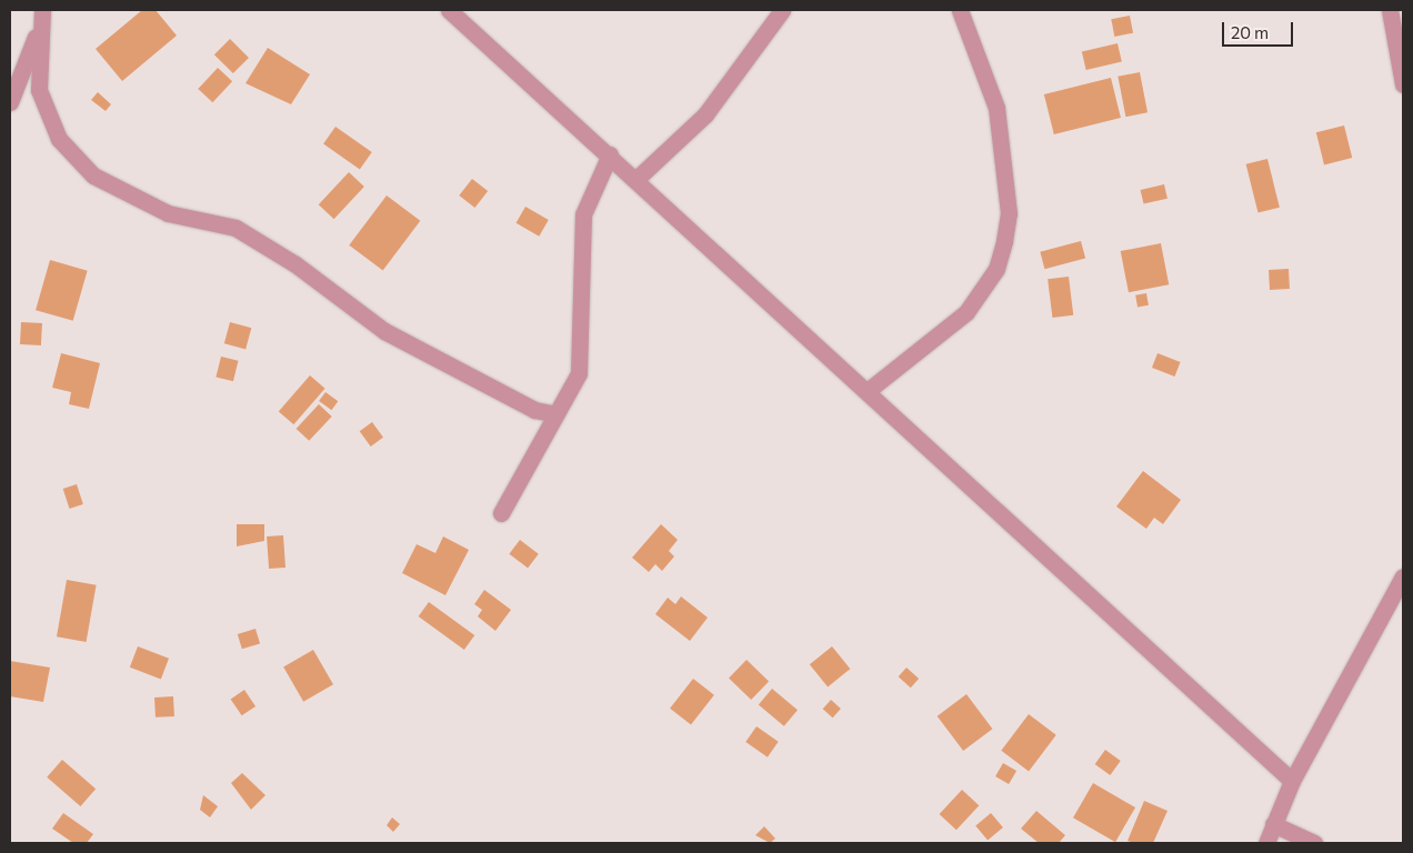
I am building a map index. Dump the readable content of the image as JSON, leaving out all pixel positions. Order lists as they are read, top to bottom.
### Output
{
  "scale_bar": "20 m"
}
